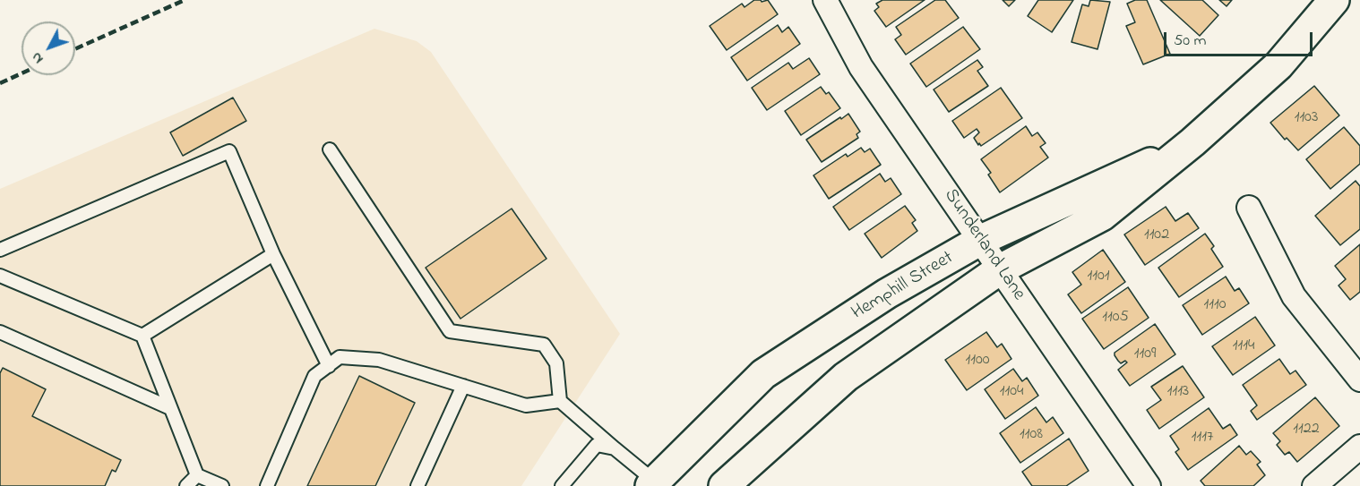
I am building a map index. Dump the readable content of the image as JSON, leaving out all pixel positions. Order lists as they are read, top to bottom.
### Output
{
  "streets": {
    "street": ["Sunderland Lane", "Hemphill Street"]
  },
  "crossings": [
    ["Sunderland Lane", "Hemphill Street"]
  ],
  "house_numbers": [
    "1103",
    "1102",
    "1101",
    "1110",
    "1105",
    "1114",
    "1109",
    "1100",
    "1104",
    "1113",
    "1122",
    "1108",
    "1117"
  ],
  "scale_bar": "50 m",
  "north": "bottom left"
}
